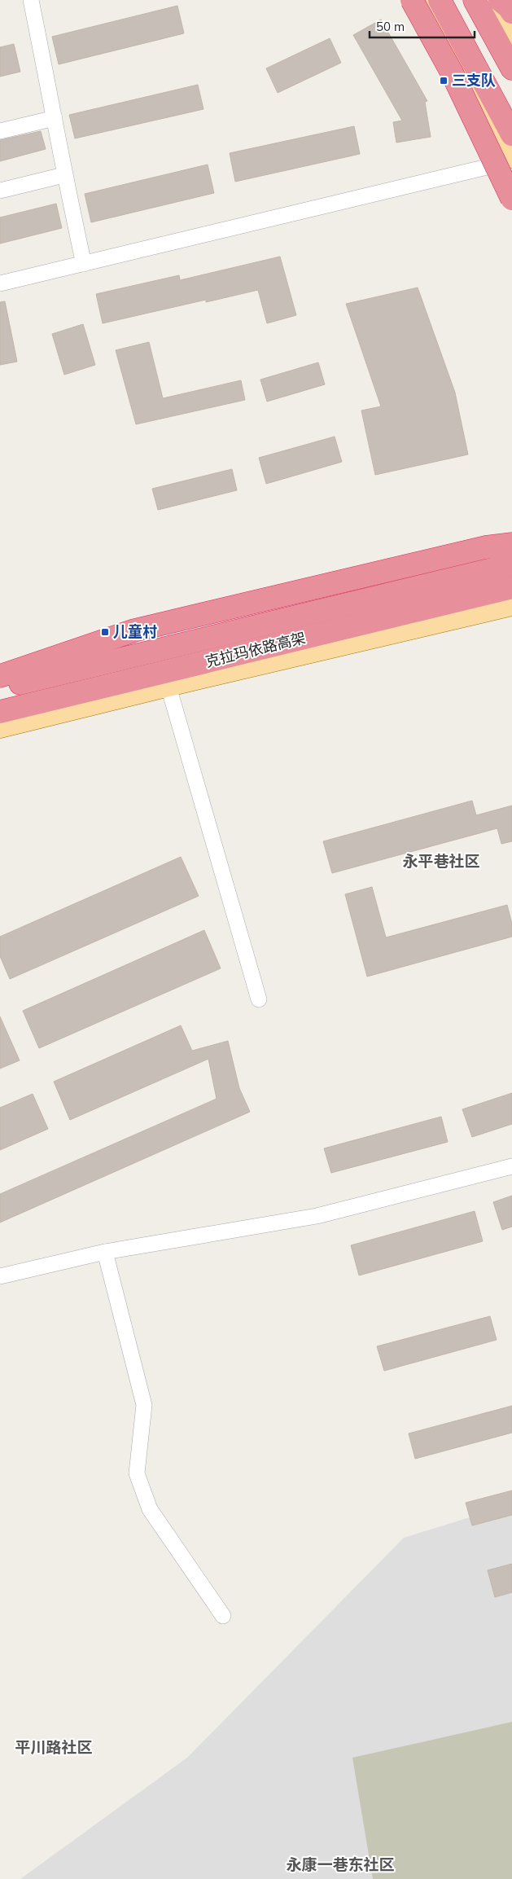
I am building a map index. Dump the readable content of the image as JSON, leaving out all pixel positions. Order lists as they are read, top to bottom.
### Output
{
  "streets": {
    "highway": ["克拉玛依路高架"]
  },
  "districts": ["永平巷社区", "平川路社区", "永康一巷东社区"],
  "places": {
    "transit": ["三支队", "儿童村"]
  },
  "scale_bar": "50 m"
}
